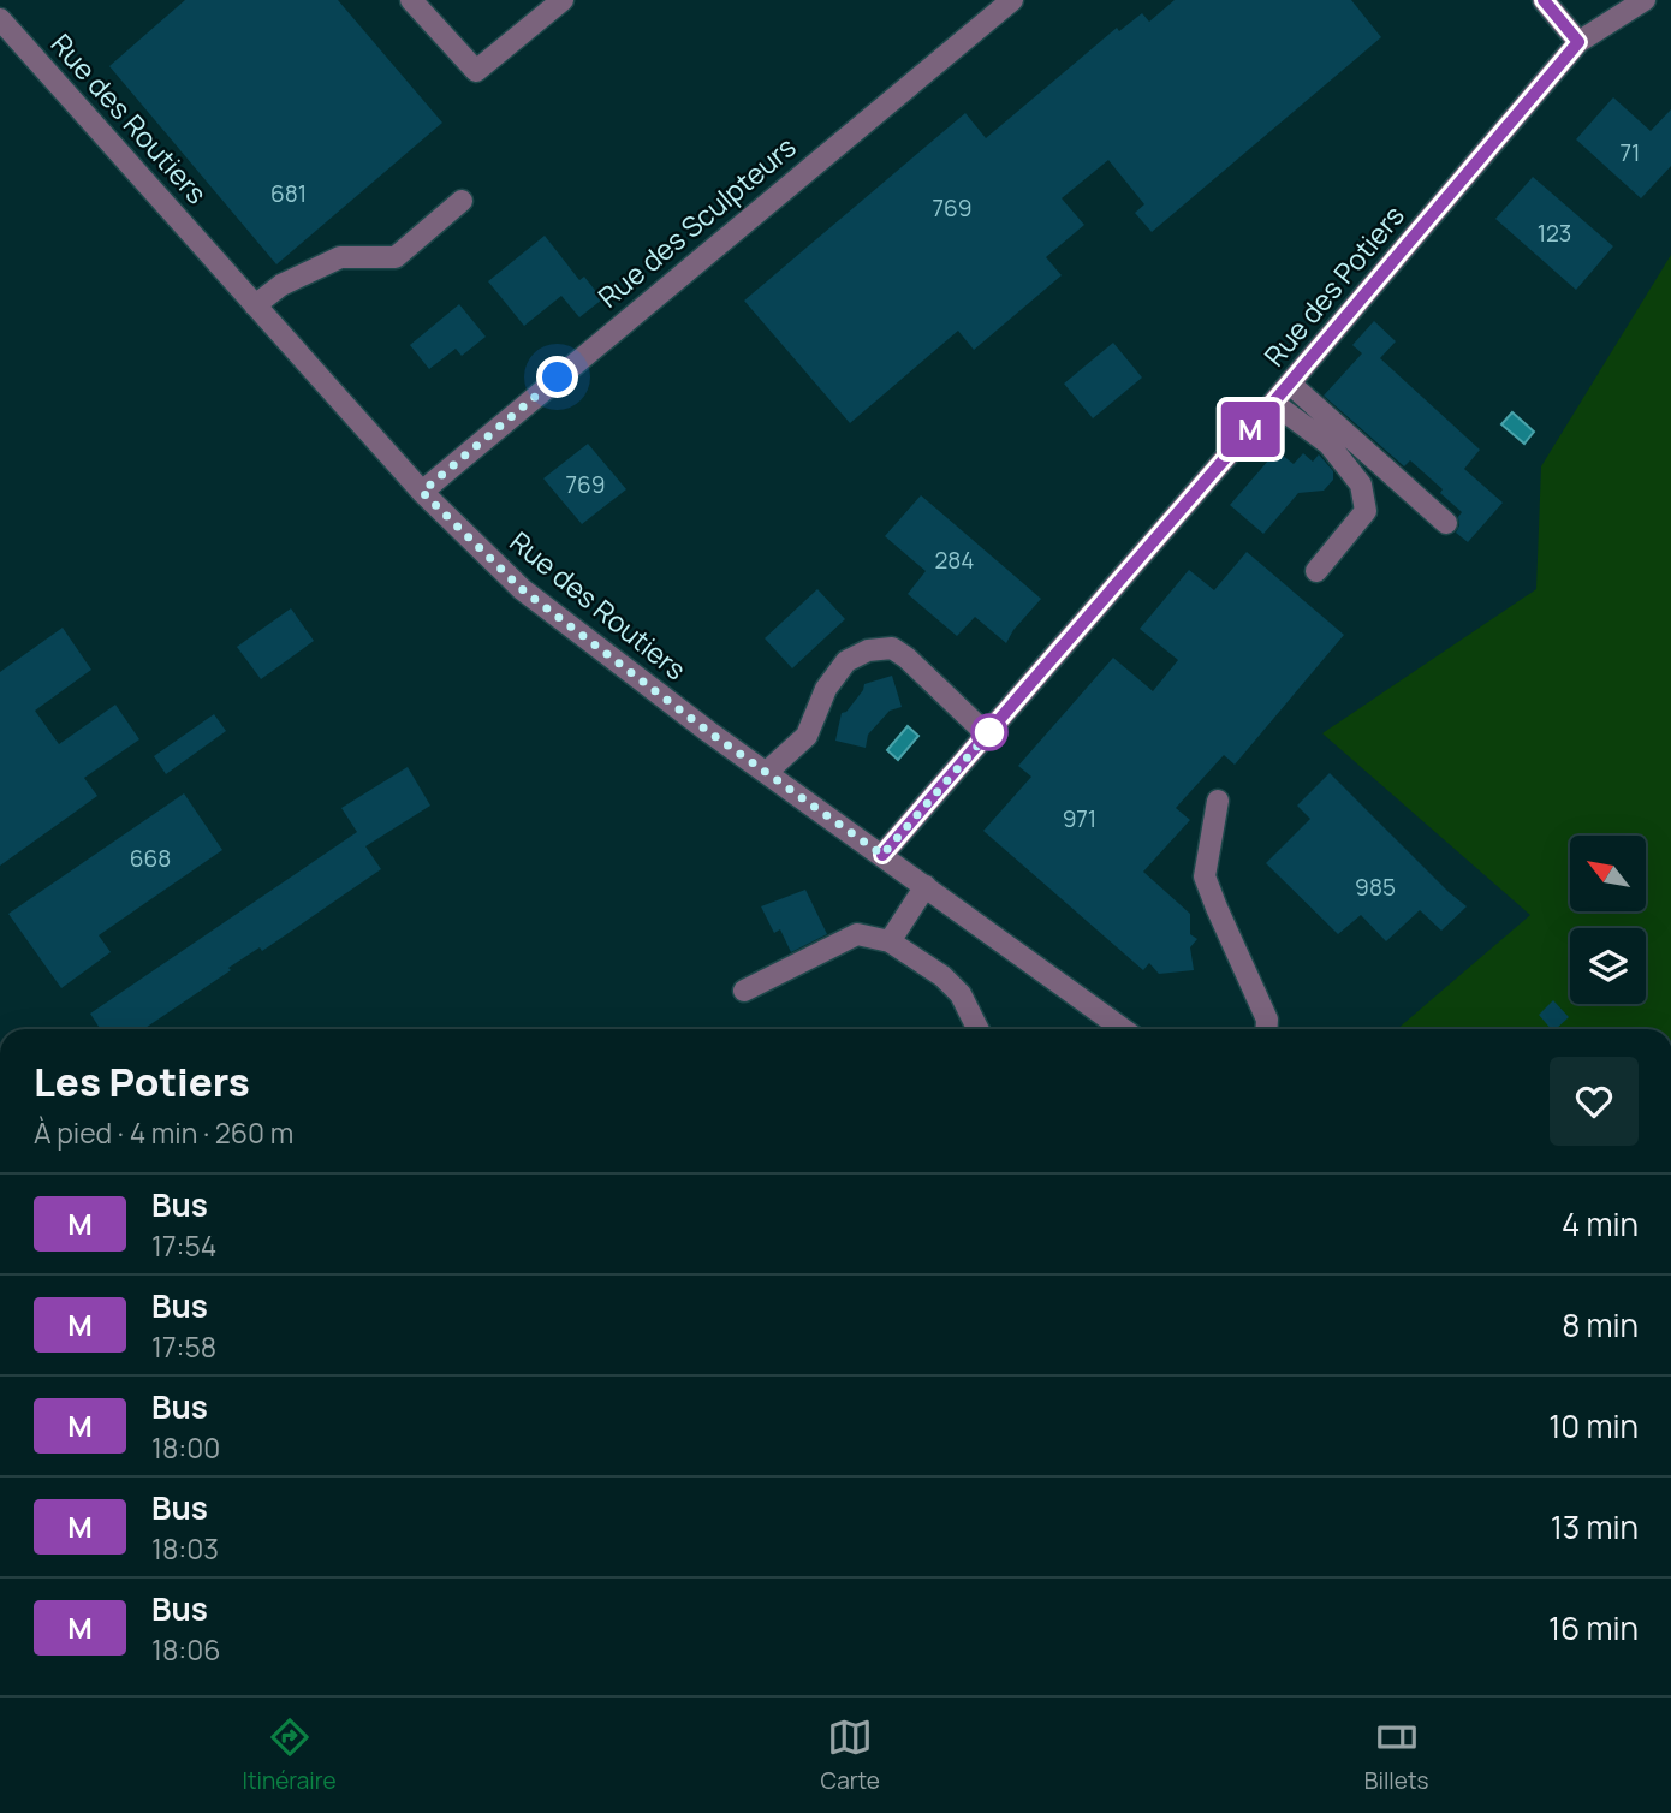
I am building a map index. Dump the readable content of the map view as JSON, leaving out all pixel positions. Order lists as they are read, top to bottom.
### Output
{
  "streets": {
    "street": ["Rue des Routiers", "Rue des Sculpteurs", "Rue des Potiers"]
  },
  "crossings": [
    ["Rue des Routiers", "Rue des Sculpteurs"],
    ["Rue des Routiers", "Rue des Potiers"]
  ],
  "lines": ["bus line M"],
  "house_numbers": [
    "71",
    "681",
    "769",
    "123",
    "769",
    "284",
    "971",
    "668",
    "985"
  ],
  "north": "top left",
  "page": {
    "on_map": "M",
    "heading": ["Les Potiers", "À pied · 4 min · 260 m"],
    "list": [
      {
        "mark": "M",
        "name": "Bus",
        "note": "17:54",
        "value": "4 min"
      },
      {
        "mark": "M",
        "name": "Bus",
        "note": "17:58",
        "value": "8 min"
      },
      {
        "mark": "M",
        "name": "Bus",
        "note": "18:00",
        "value": "10 min"
      },
      {
        "mark": "M",
        "name": "Bus",
        "note": "18:03",
        "value": "13 min"
      },
      {
        "mark": "M",
        "name": "Bus",
        "note": "18:06",
        "value": "16 min"
      }
    ],
    "tabs": ["Itinéraire", "Carte", "Billets"]
  }
}
